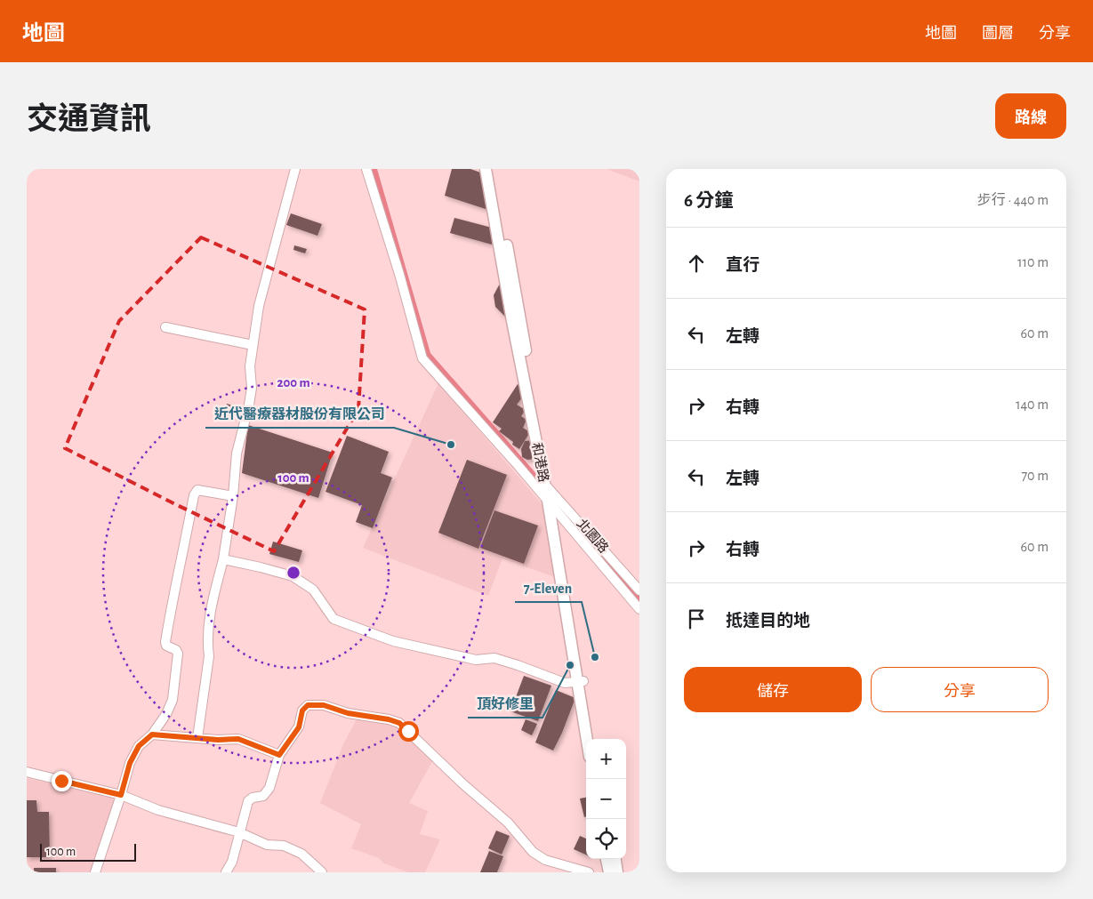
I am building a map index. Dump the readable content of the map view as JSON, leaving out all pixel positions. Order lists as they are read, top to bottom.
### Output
{
  "streets": {
    "main road": ["和港路"],
    "street": ["北園路"]
  },
  "crossings": [
    ["和港路", "北園路"]
  ],
  "places": ["近代醫療器材股份有限公司", "7-Eleven", "頂好修里"],
  "scale_bar": "100 m",
  "page": {
    "header": "地圖",
    "nav": ["地圖", "圖層", "分享"],
    "title": "交通資訊",
    "buttons": [
      "路線",
      ["儲存", "分享"]
    ],
    "heading": ["6 分鐘", "步行 · 440 m"],
    "list": [
      ["直行", "110 m"],
      ["左轉", "60 m"],
      ["右轉", "140 m"],
      ["左轉", "70 m"],
      ["右轉", "60 m"],
      "抵達目的地"
    ],
    "map_buttons": ["+", "−"],
    "scale": "100 m"
  },
  "rings": ["200 m", "100 m"]
}
